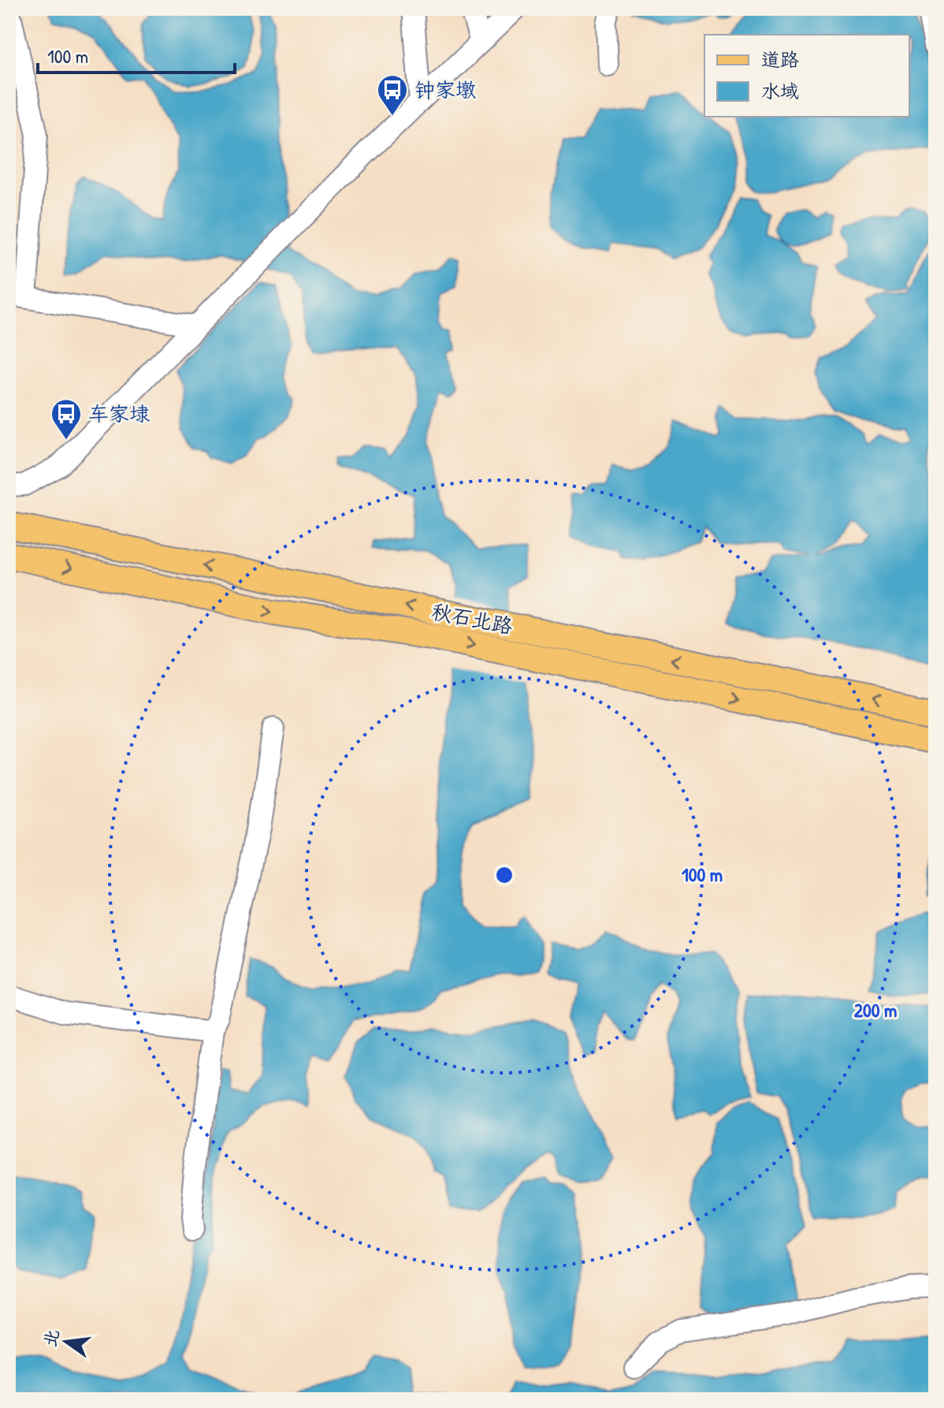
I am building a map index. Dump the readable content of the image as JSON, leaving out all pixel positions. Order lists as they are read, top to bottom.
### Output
{
  "streets": {
    "main road": ["秋石北路"]
  },
  "places": {
    "bus stop": ["钟家墩", "车家埭"]
  },
  "legend": ["道路", "水域"],
  "scale_bar": "100 m",
  "north": "left",
  "rings": ["100 m", "200 m"]
}
